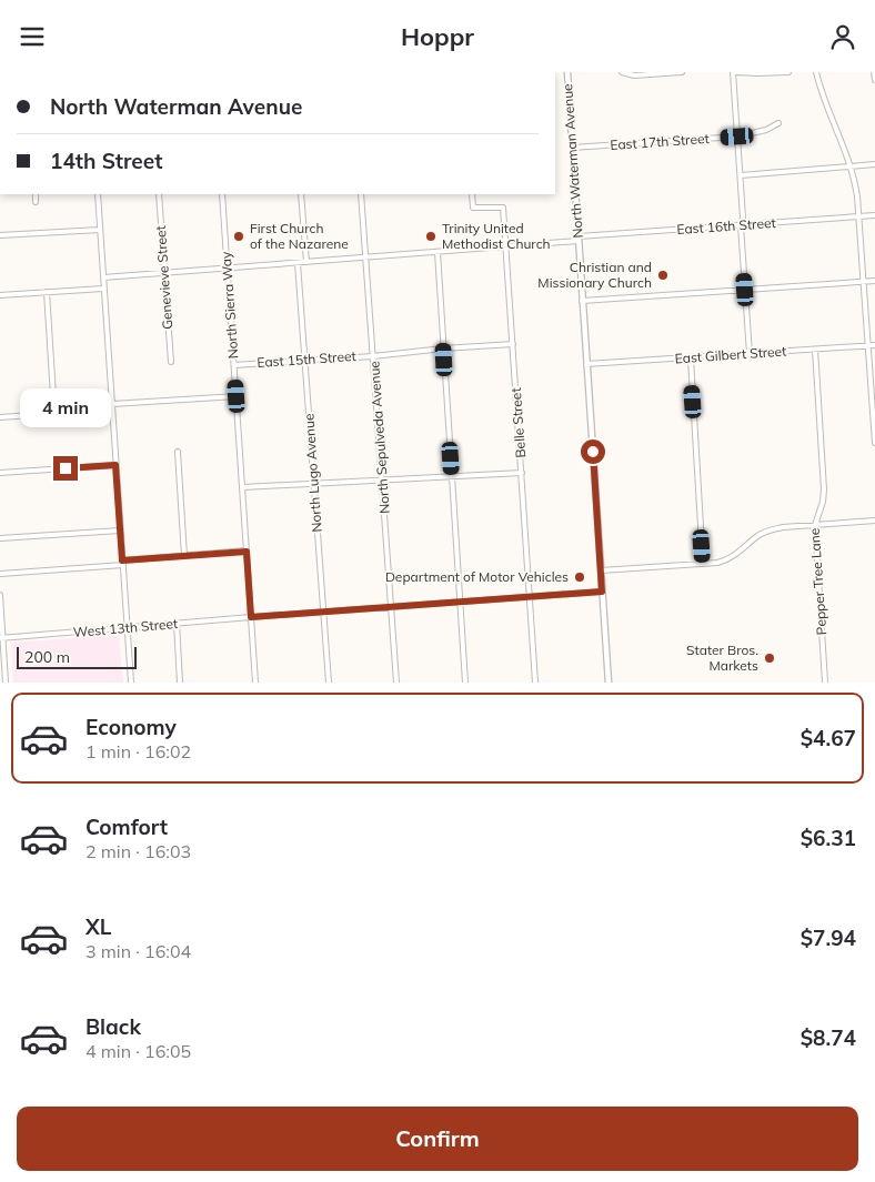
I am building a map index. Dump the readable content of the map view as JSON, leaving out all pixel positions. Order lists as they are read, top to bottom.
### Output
{
  "streets": {
    "main road": ["North Waterman Avenue"],
    "street": [
      "East 17th Street",
      "East 16th Street",
      "Genevieve Street",
      "North Sierra Way",
      "East Gilbert Street",
      "East 15th Street",
      "Belle Street",
      "North Sepulveda Avenue",
      "North Lugo Avenue",
      "Pepper Tree Lane",
      "West 13th Street"
    ]
  },
  "crossings": [
    ["East 17th Street", "North Waterman Avenue"],
    ["North Waterman Avenue", "East 16th Street"],
    ["North Waterman Avenue", "East Gilbert Street"],
    ["North Waterman Avenue", "West 13th Street"],
    ["East 16th Street", "Genevieve Street"],
    ["East 16th Street", "North Sierra Way"],
    ["East 16th Street", "Belle Street"],
    ["East 16th Street", "North Sepulveda Avenue"],
    ["East 16th Street", "North Lugo Avenue"],
    ["North Sierra Way", "East 15th Street"],
    ["North Sierra Way", "West 13th Street"],
    ["East Gilbert Street", "Pepper Tree Lane"],
    ["East 15th Street", "Belle Street"],
    ["East 15th Street", "North Sepulveda Avenue"],
    ["East 15th Street", "North Lugo Avenue"],
    ["Belle Street", "West 13th Street"],
    ["North Sepulveda Avenue", "West 13th Street"],
    ["North Lugo Avenue", "West 13th Street"]
  ],
  "places": [
    "First Church of the Nazarene",
    "Trinity United Methodist Church",
    "Christian and Missionary Church",
    "Department of Motor Vehicles",
    "Stater Bros. Markets"
  ],
  "scale_bar": "200 m",
  "page": {
    "header": "Hoppr",
    "banner": ["North Waterman Avenue", "14th Street"],
    "bubble": "4 min",
    "scale": "200 m",
    "list": [
      {
        "name": "Economy",
        "note": "1 min · 16:02",
        "value": "$4.67"
      },
      {
        "name": "Comfort",
        "note": "2 min · 16:03",
        "value": "$6.31"
      },
      {
        "name": "XL",
        "note": "3 min · 16:04",
        "value": "$7.94"
      },
      {
        "name": "Black",
        "note": "4 min · 16:05",
        "value": "$8.74"
      }
    ],
    "buttons": "Confirm"
  }
}
